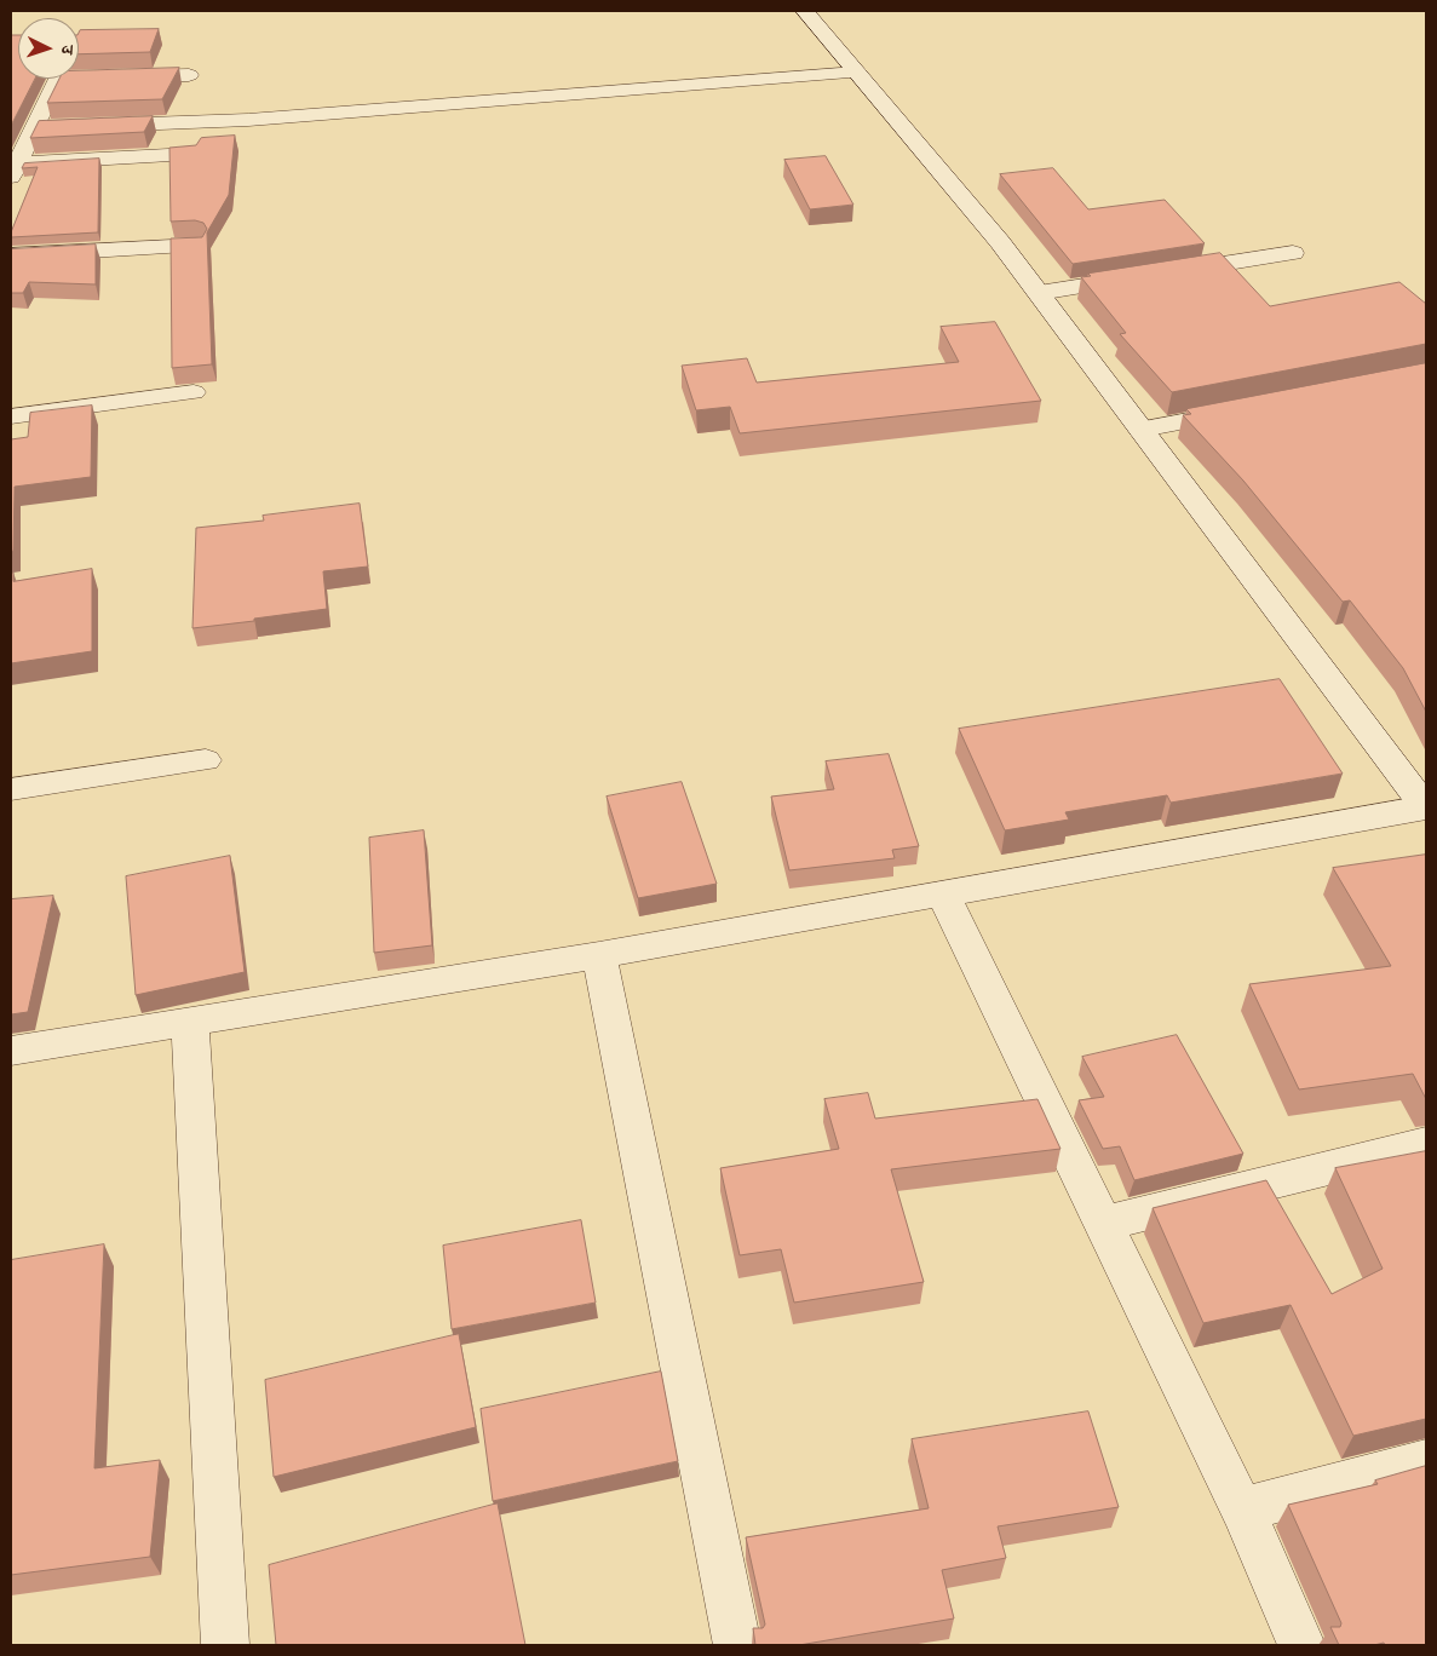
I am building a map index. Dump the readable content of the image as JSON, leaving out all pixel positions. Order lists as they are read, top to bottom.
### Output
{
  "north": "right"
}
